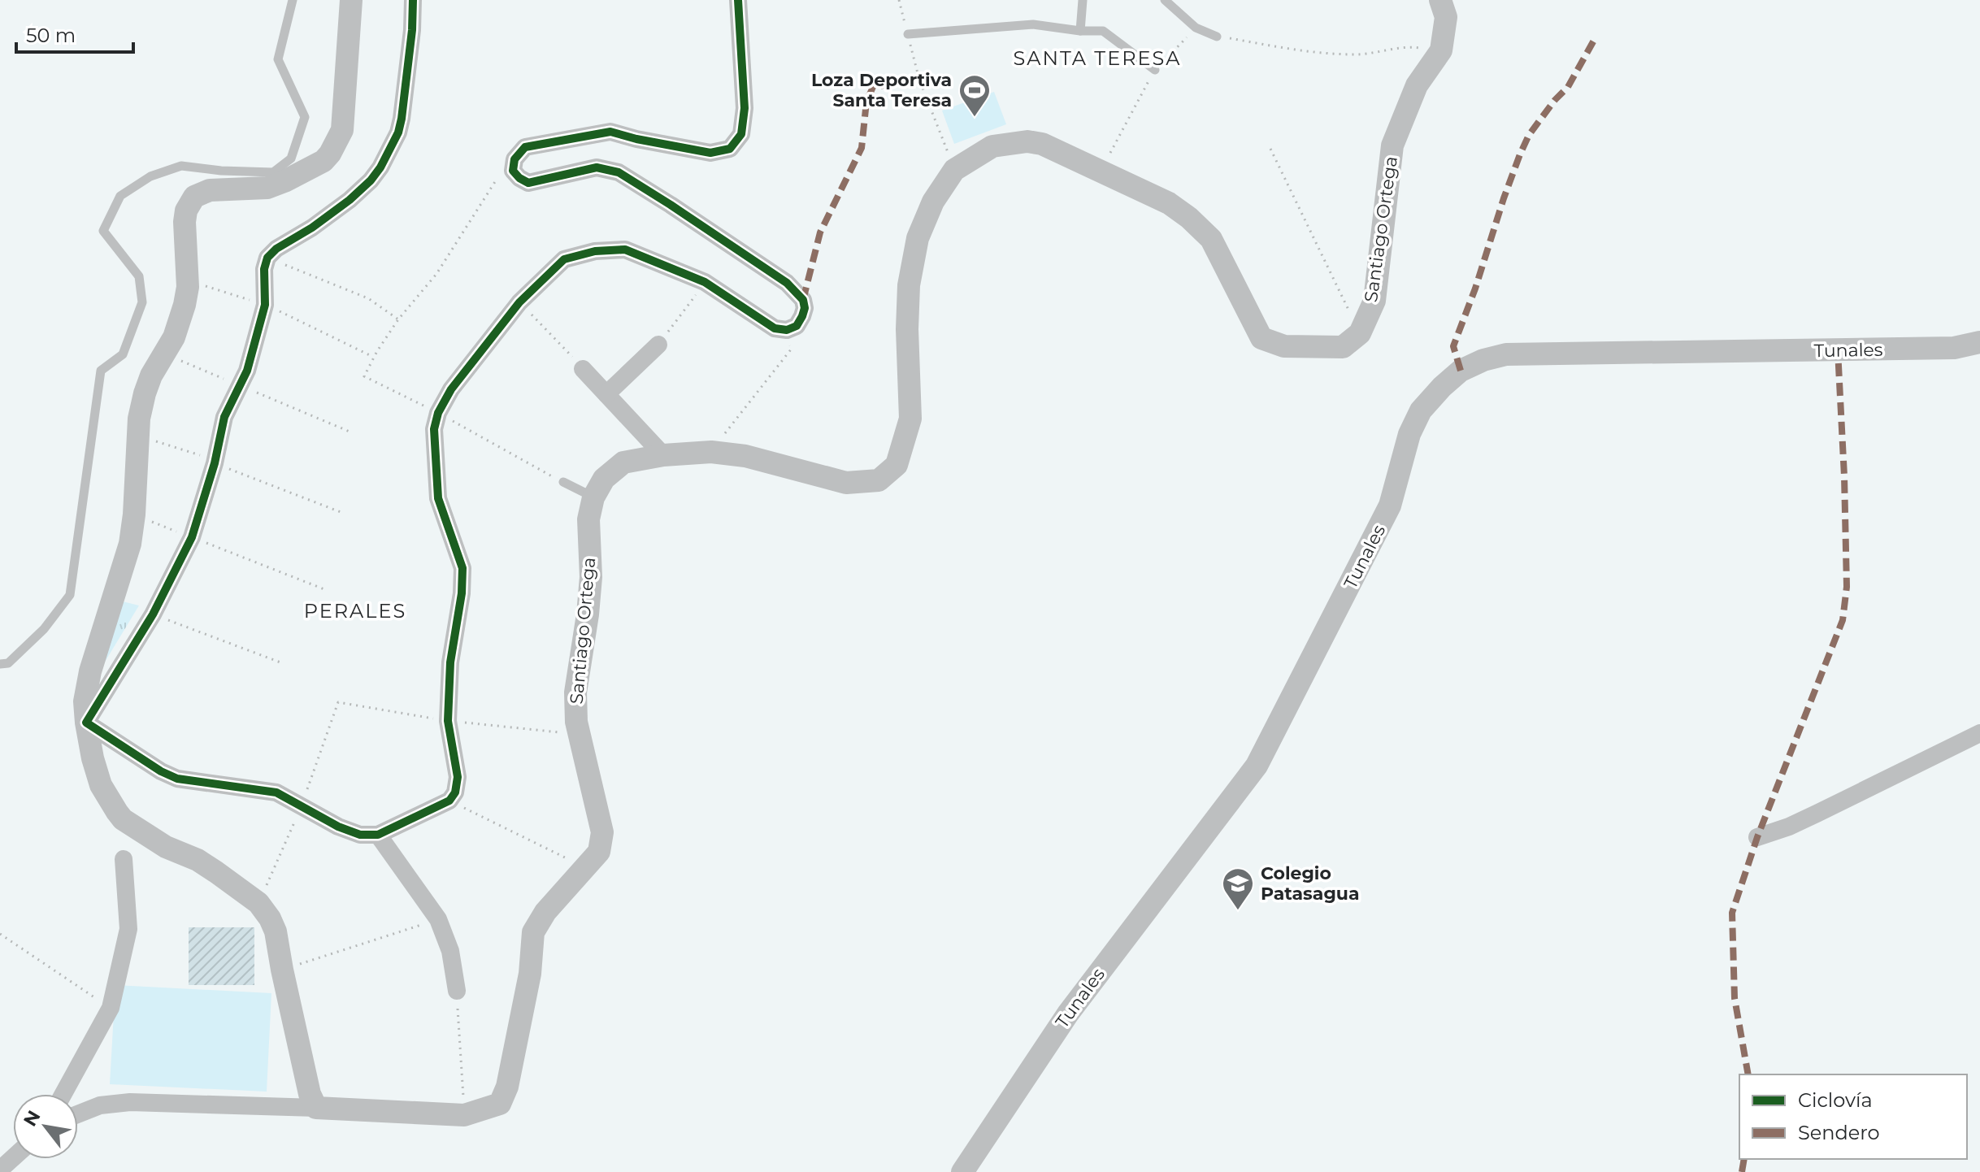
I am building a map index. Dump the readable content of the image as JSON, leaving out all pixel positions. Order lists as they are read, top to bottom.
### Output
{
  "streets": {
    "street": ["Santiago Ortega", "Tunales"]
  },
  "districts": ["SANTA TERESA", "PERALES"],
  "places": {
    "sports": ["Loza Deportiva Santa Teresa"],
    "school or university": ["Colegio Patasagua"]
  },
  "legend": ["Ciclovía", "Sendero"],
  "scale_bar": "50 m",
  "north": "top left"
}
